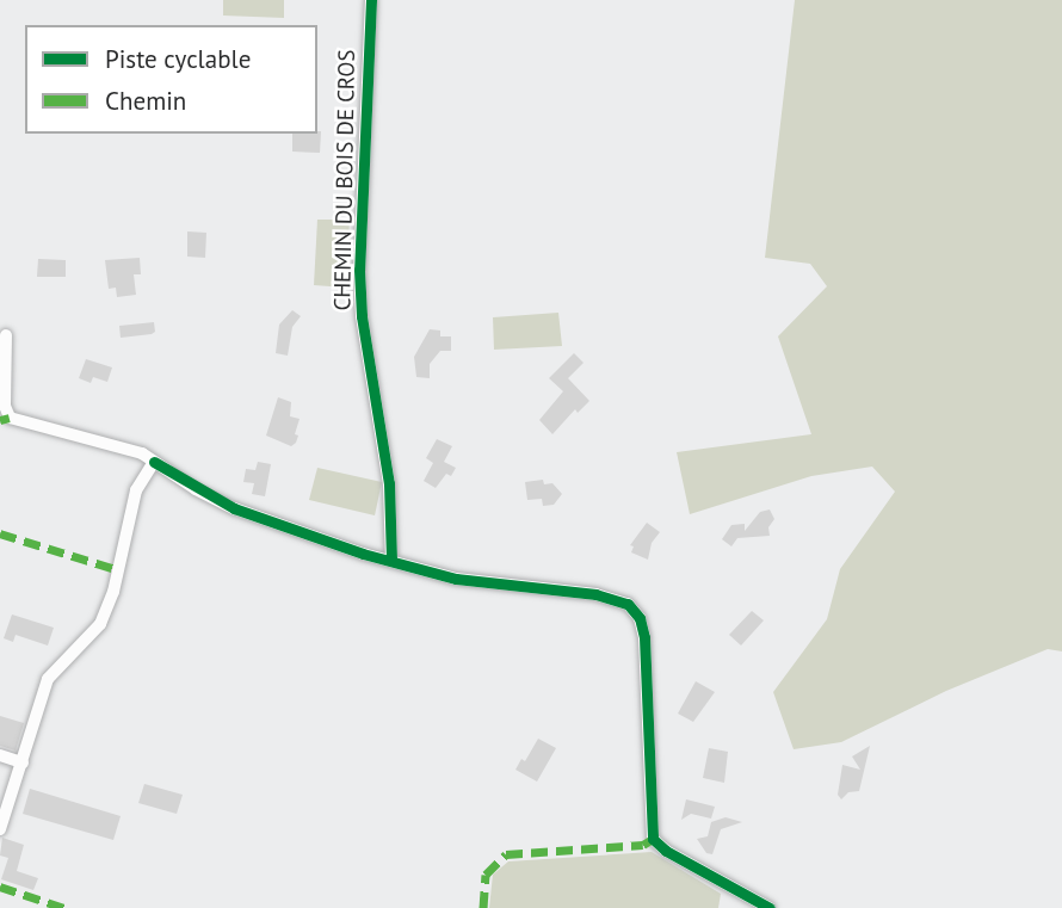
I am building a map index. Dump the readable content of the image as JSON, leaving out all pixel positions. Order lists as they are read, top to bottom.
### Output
{
  "streets": {
    "street": ["CHEMIN DU BOIS DE CROS"]
  },
  "legend": ["Piste cyclable", "Chemin"]
}
